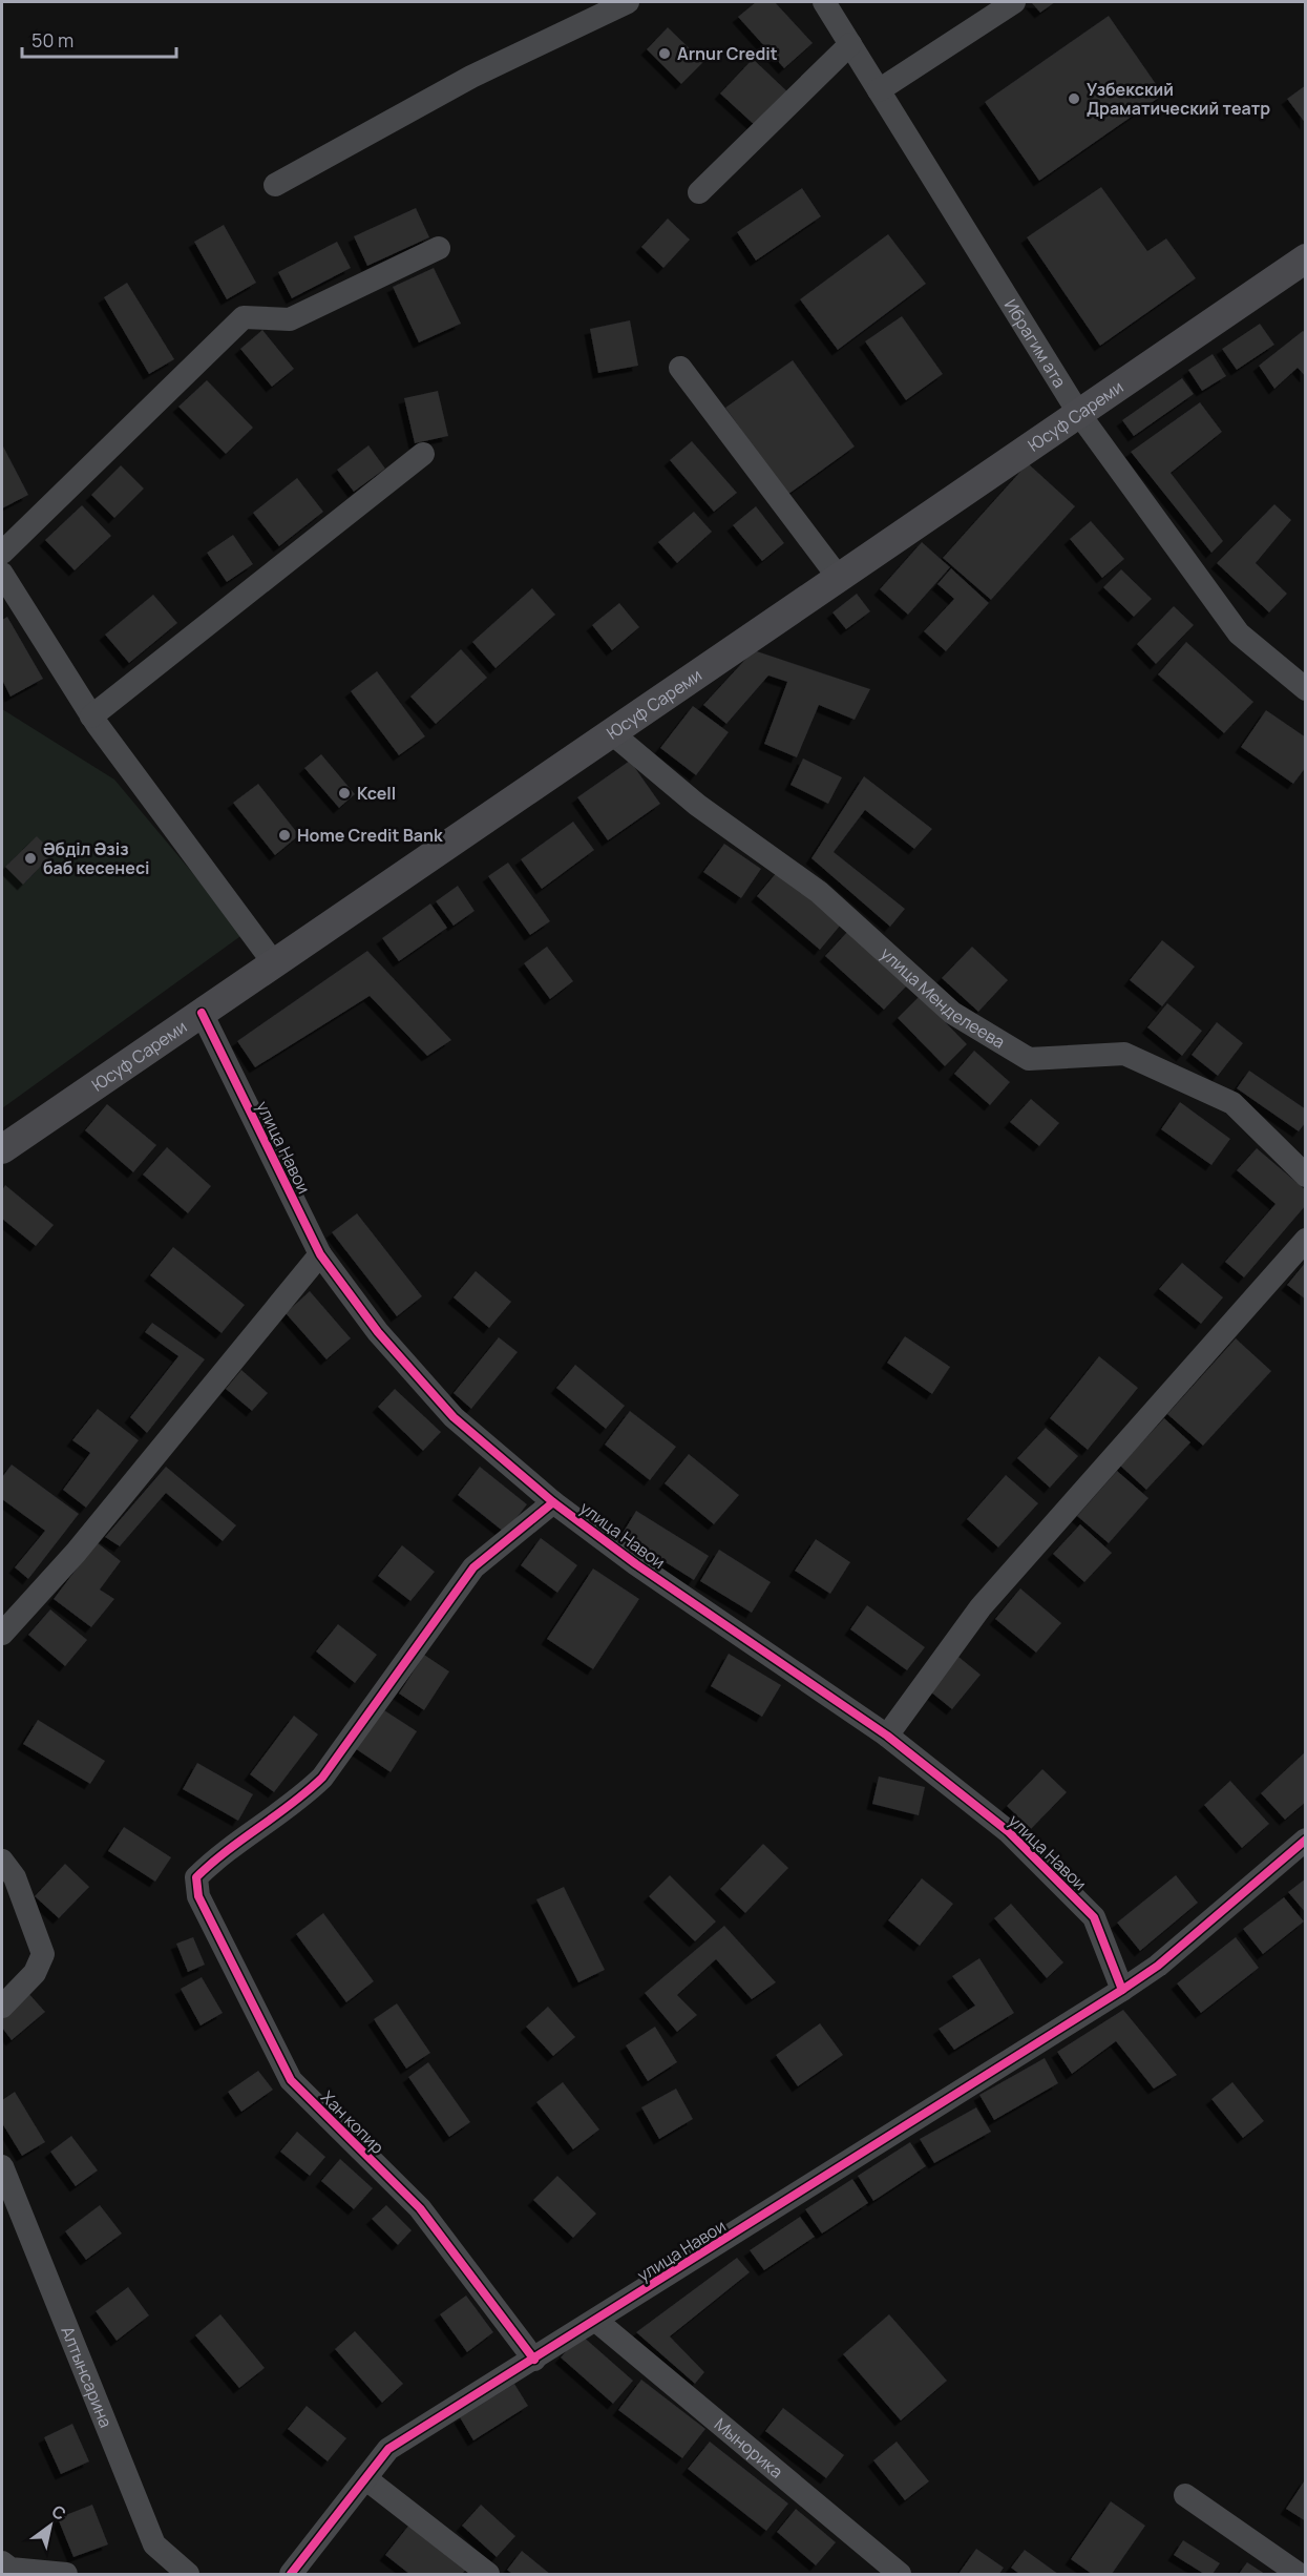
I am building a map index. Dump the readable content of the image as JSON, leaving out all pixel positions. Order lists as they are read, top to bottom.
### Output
{
  "streets": {
    "main road": ["Юсуф Сареми"],
    "street": [
      "Ибрагим ата",
      "улица Менделеева",
      "улица Навои",
      "Хан копир",
      "Алтынсарина",
      "Мынорика"
    ]
  },
  "crossings": [
    ["Ибрагим ата", "Юсуф Сареми"],
    ["Юсуф Сареми", "улица Менделеева"],
    ["Юсуф Сареми", "улица Навои"],
    ["улица Навои", "Хан копир"],
    ["улица Навои", "Мынорика"]
  ],
  "places": [
    "Arnur Credit",
    "Узбекский Драматический театр",
    "Kcell",
    "Home Credit Bank",
    "Әбділ Әзіз баб кесенесі"
  ],
  "scale_bar": "50 m",
  "north": "top right"
}
